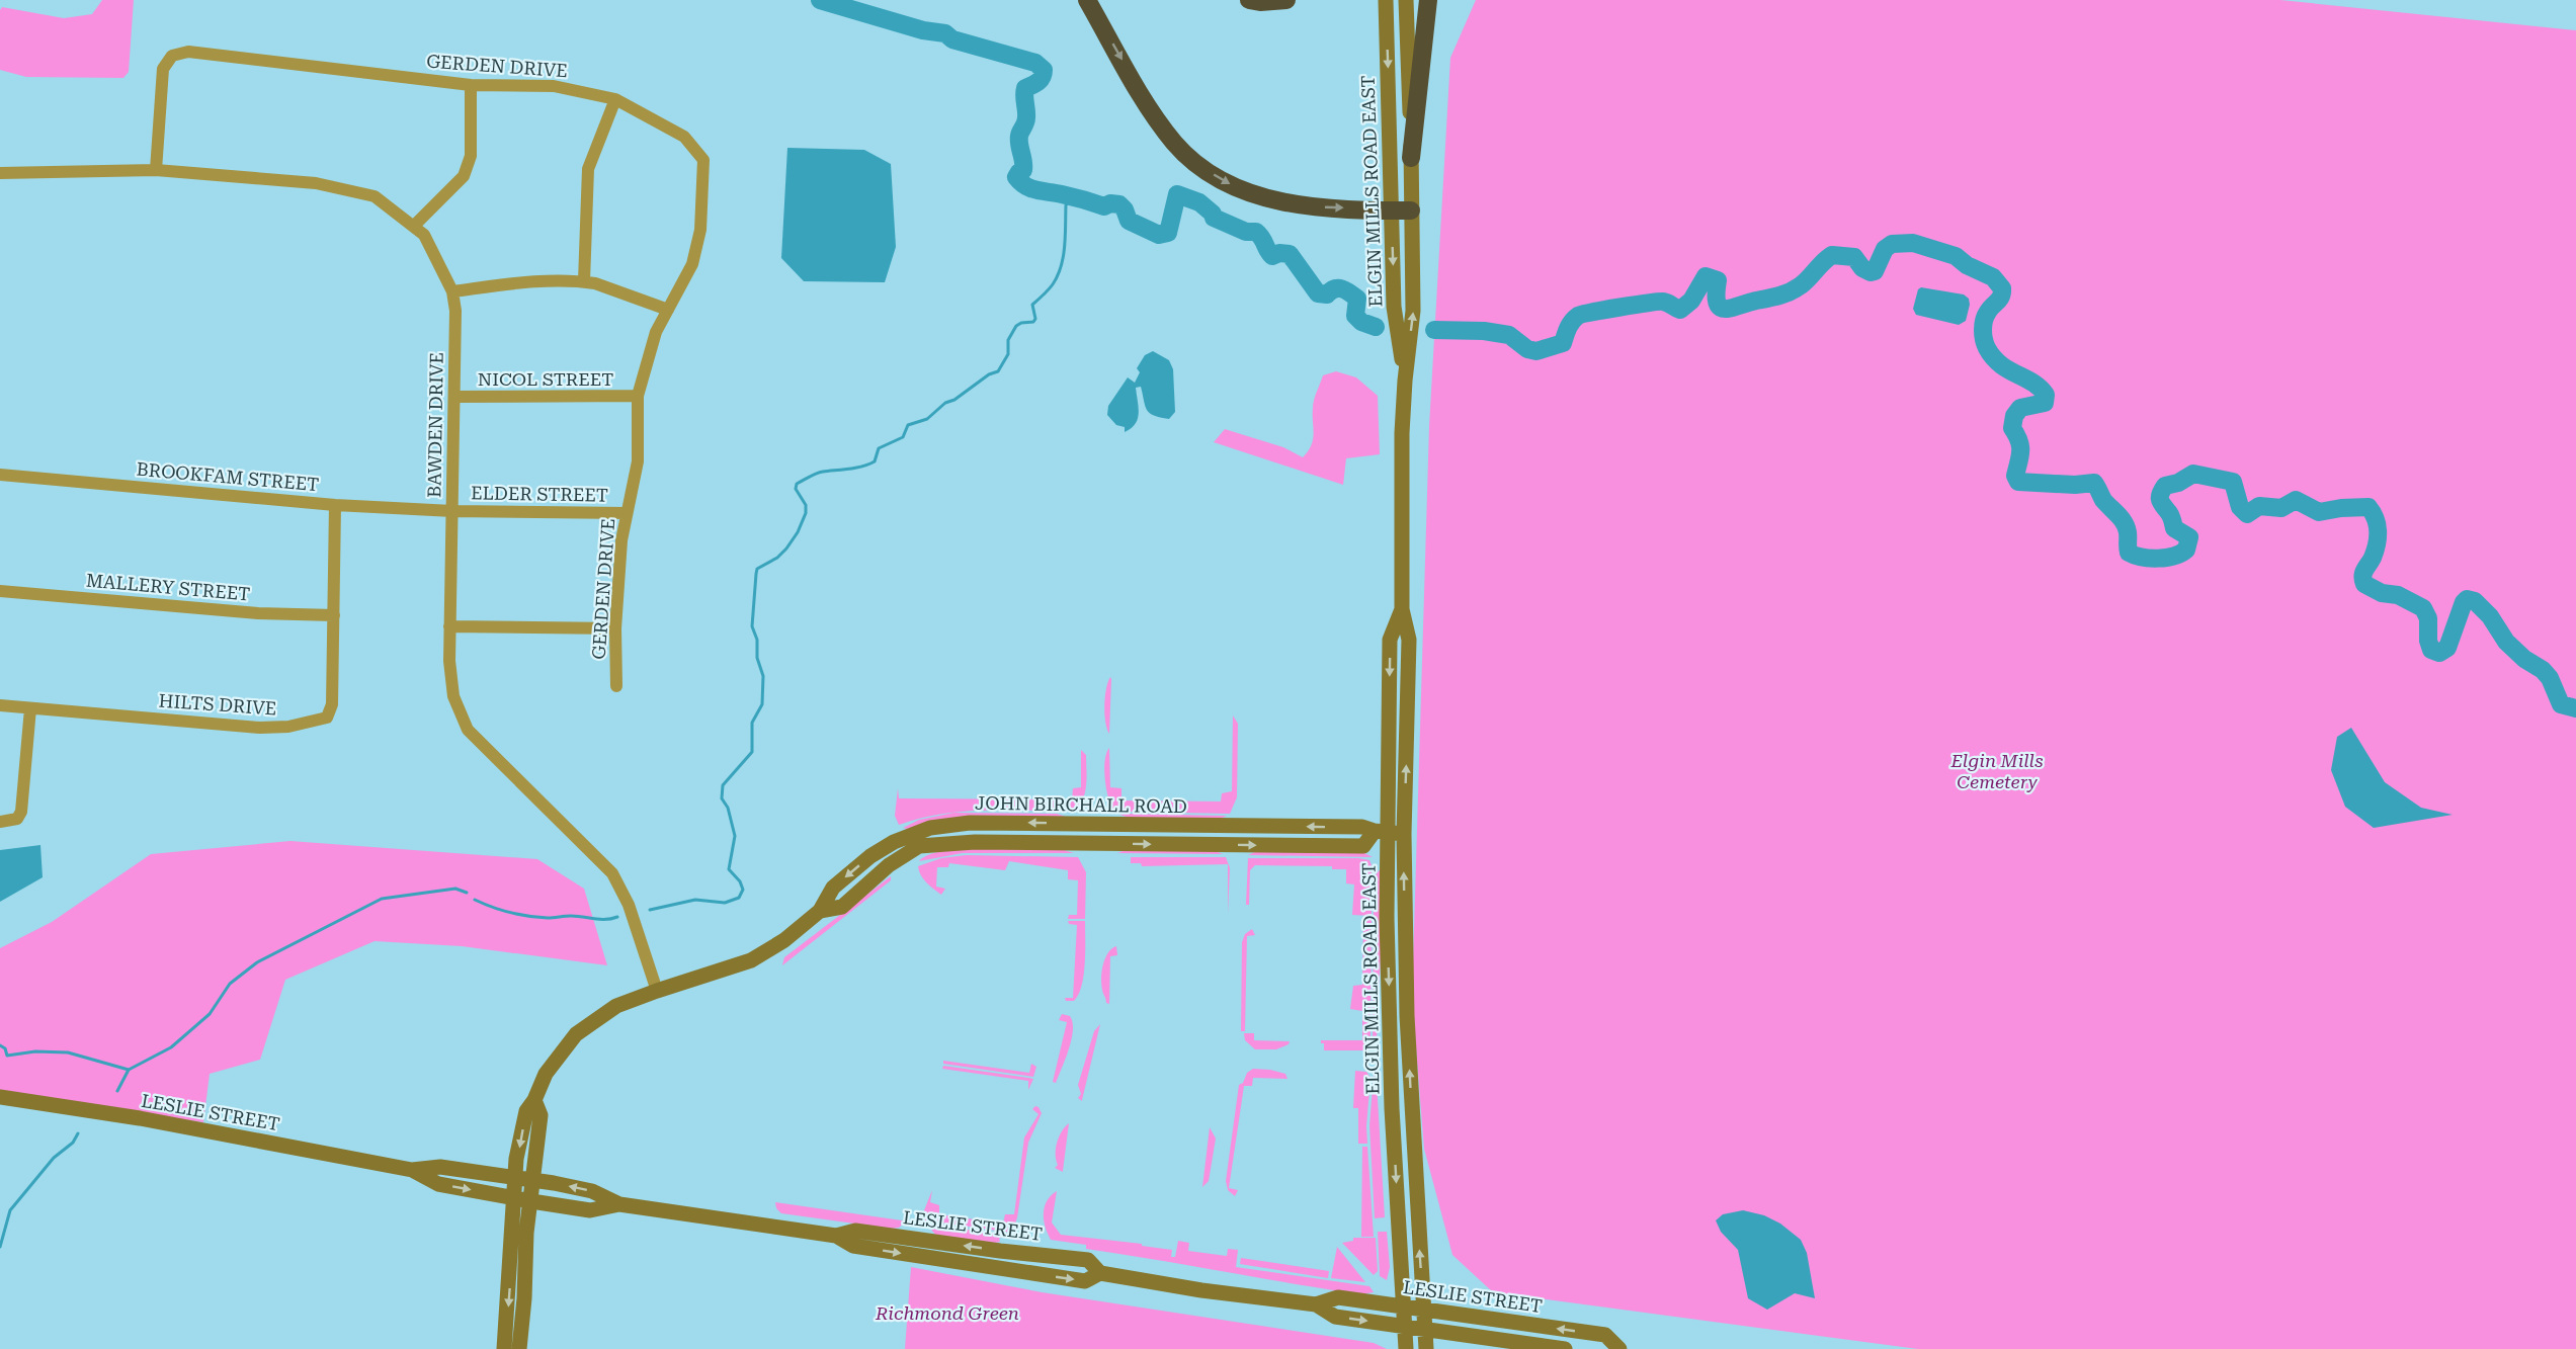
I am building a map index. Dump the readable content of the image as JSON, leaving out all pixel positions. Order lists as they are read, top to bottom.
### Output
{
  "streets": {
    "main road": ["ELGIN MILLS ROAD EAST", "JOHN BIRCHALL ROAD", "LESLIE STREET"],
    "street": [
      "GERDEN DRIVE",
      "NICOL STREET",
      "BAWDEN DRIVE",
      "BROOKFAM STREET",
      "ELDER STREET",
      "MALLERY STREET",
      "HILTS DRIVE"
    ]
  },
  "crossings": [
    ["GERDEN DRIVE", "NICOL STREET"],
    ["GERDEN DRIVE", "BAWDEN DRIVE"],
    ["GERDEN DRIVE", "ELDER STREET"],
    ["ELGIN MILLS ROAD EAST", "JOHN BIRCHALL ROAD"],
    ["ELGIN MILLS ROAD EAST", "LESLIE STREET"],
    ["NICOL STREET", "BAWDEN DRIVE"],
    ["BAWDEN DRIVE", "BROOKFAM STREET"],
    ["BAWDEN DRIVE", "ELDER STREET"],
    ["BAWDEN DRIVE", "JOHN BIRCHALL ROAD"],
    ["BROOKFAM STREET", "ELDER STREET"],
    ["BROOKFAM STREET", "HILTS DRIVE"],
    ["MALLERY STREET", "HILTS DRIVE"],
    ["JOHN BIRCHALL ROAD", "LESLIE STREET"]
  ],
  "parks": ["Elgin Mills Cemetery", "Richmond Green"]
}
